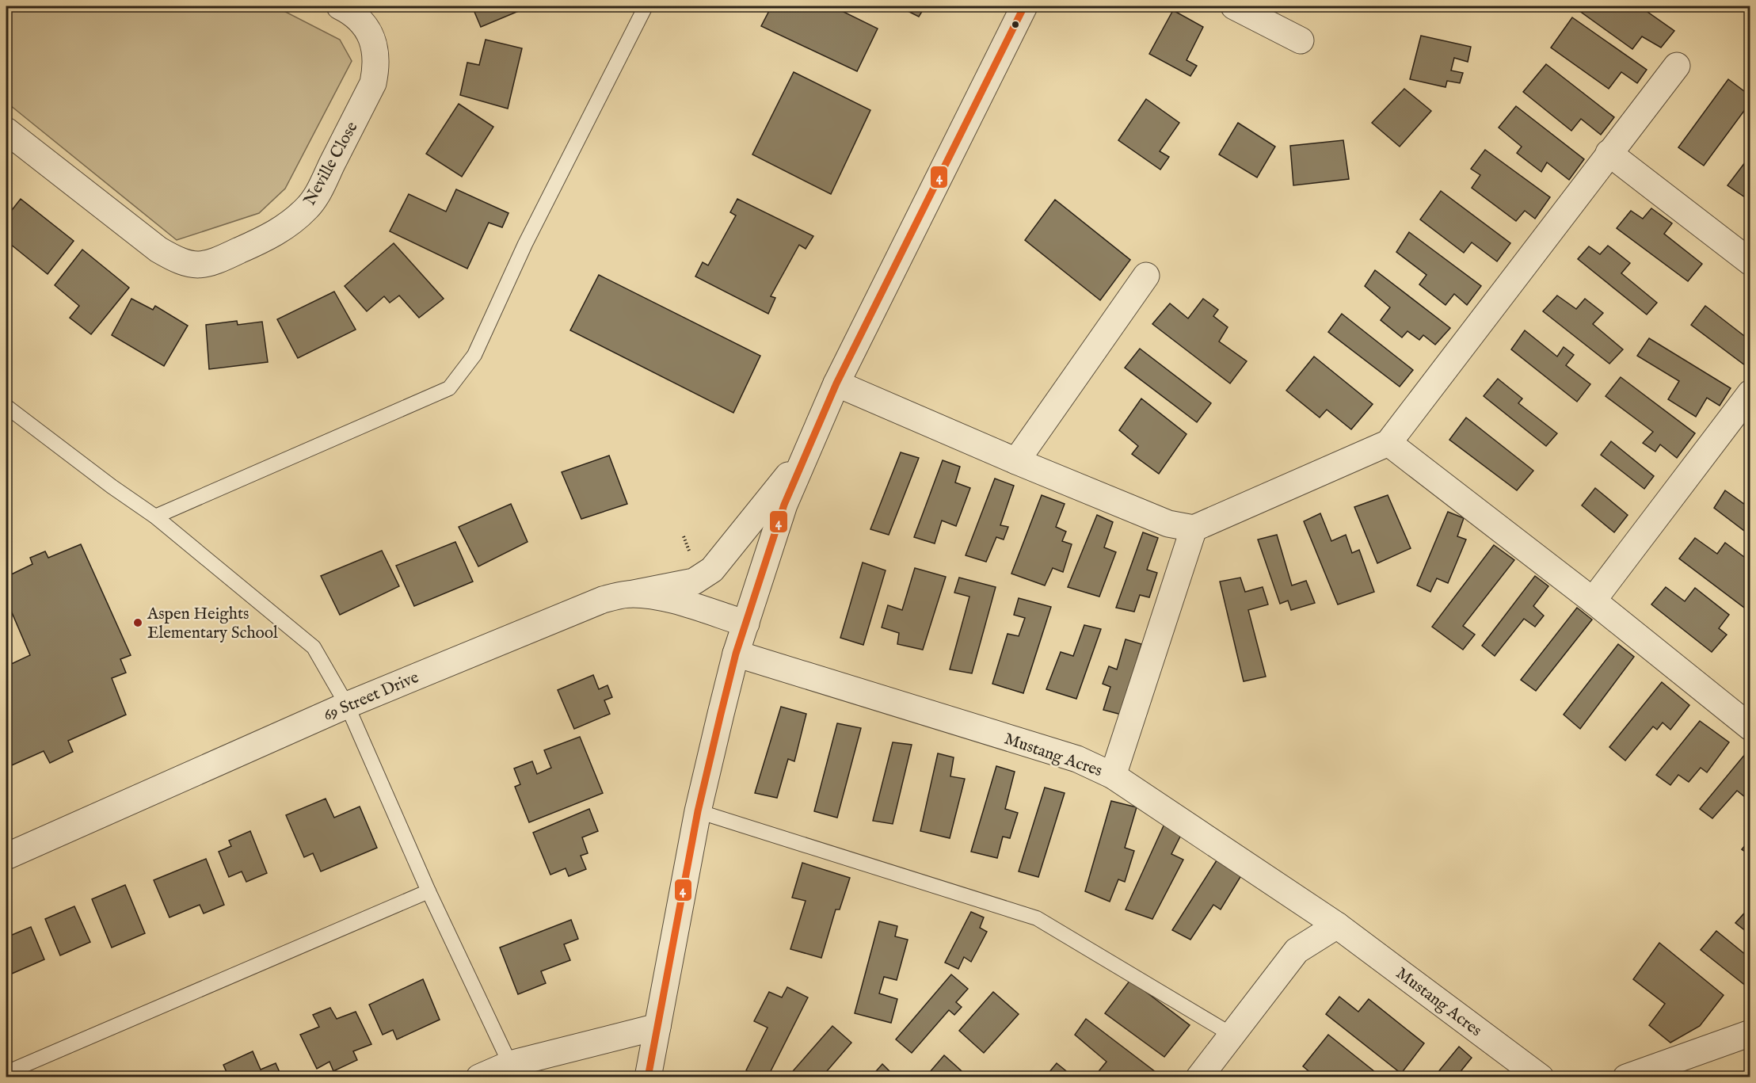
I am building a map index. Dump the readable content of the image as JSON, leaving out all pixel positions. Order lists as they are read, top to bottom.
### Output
{
  "streets": {
    "street": ["Neville Close", "69 Street Drive", "Mustang Acres"]
  },
  "places": ["Aspen Heights Elementary School"],
  "lines": ["transit line 4"]
}
